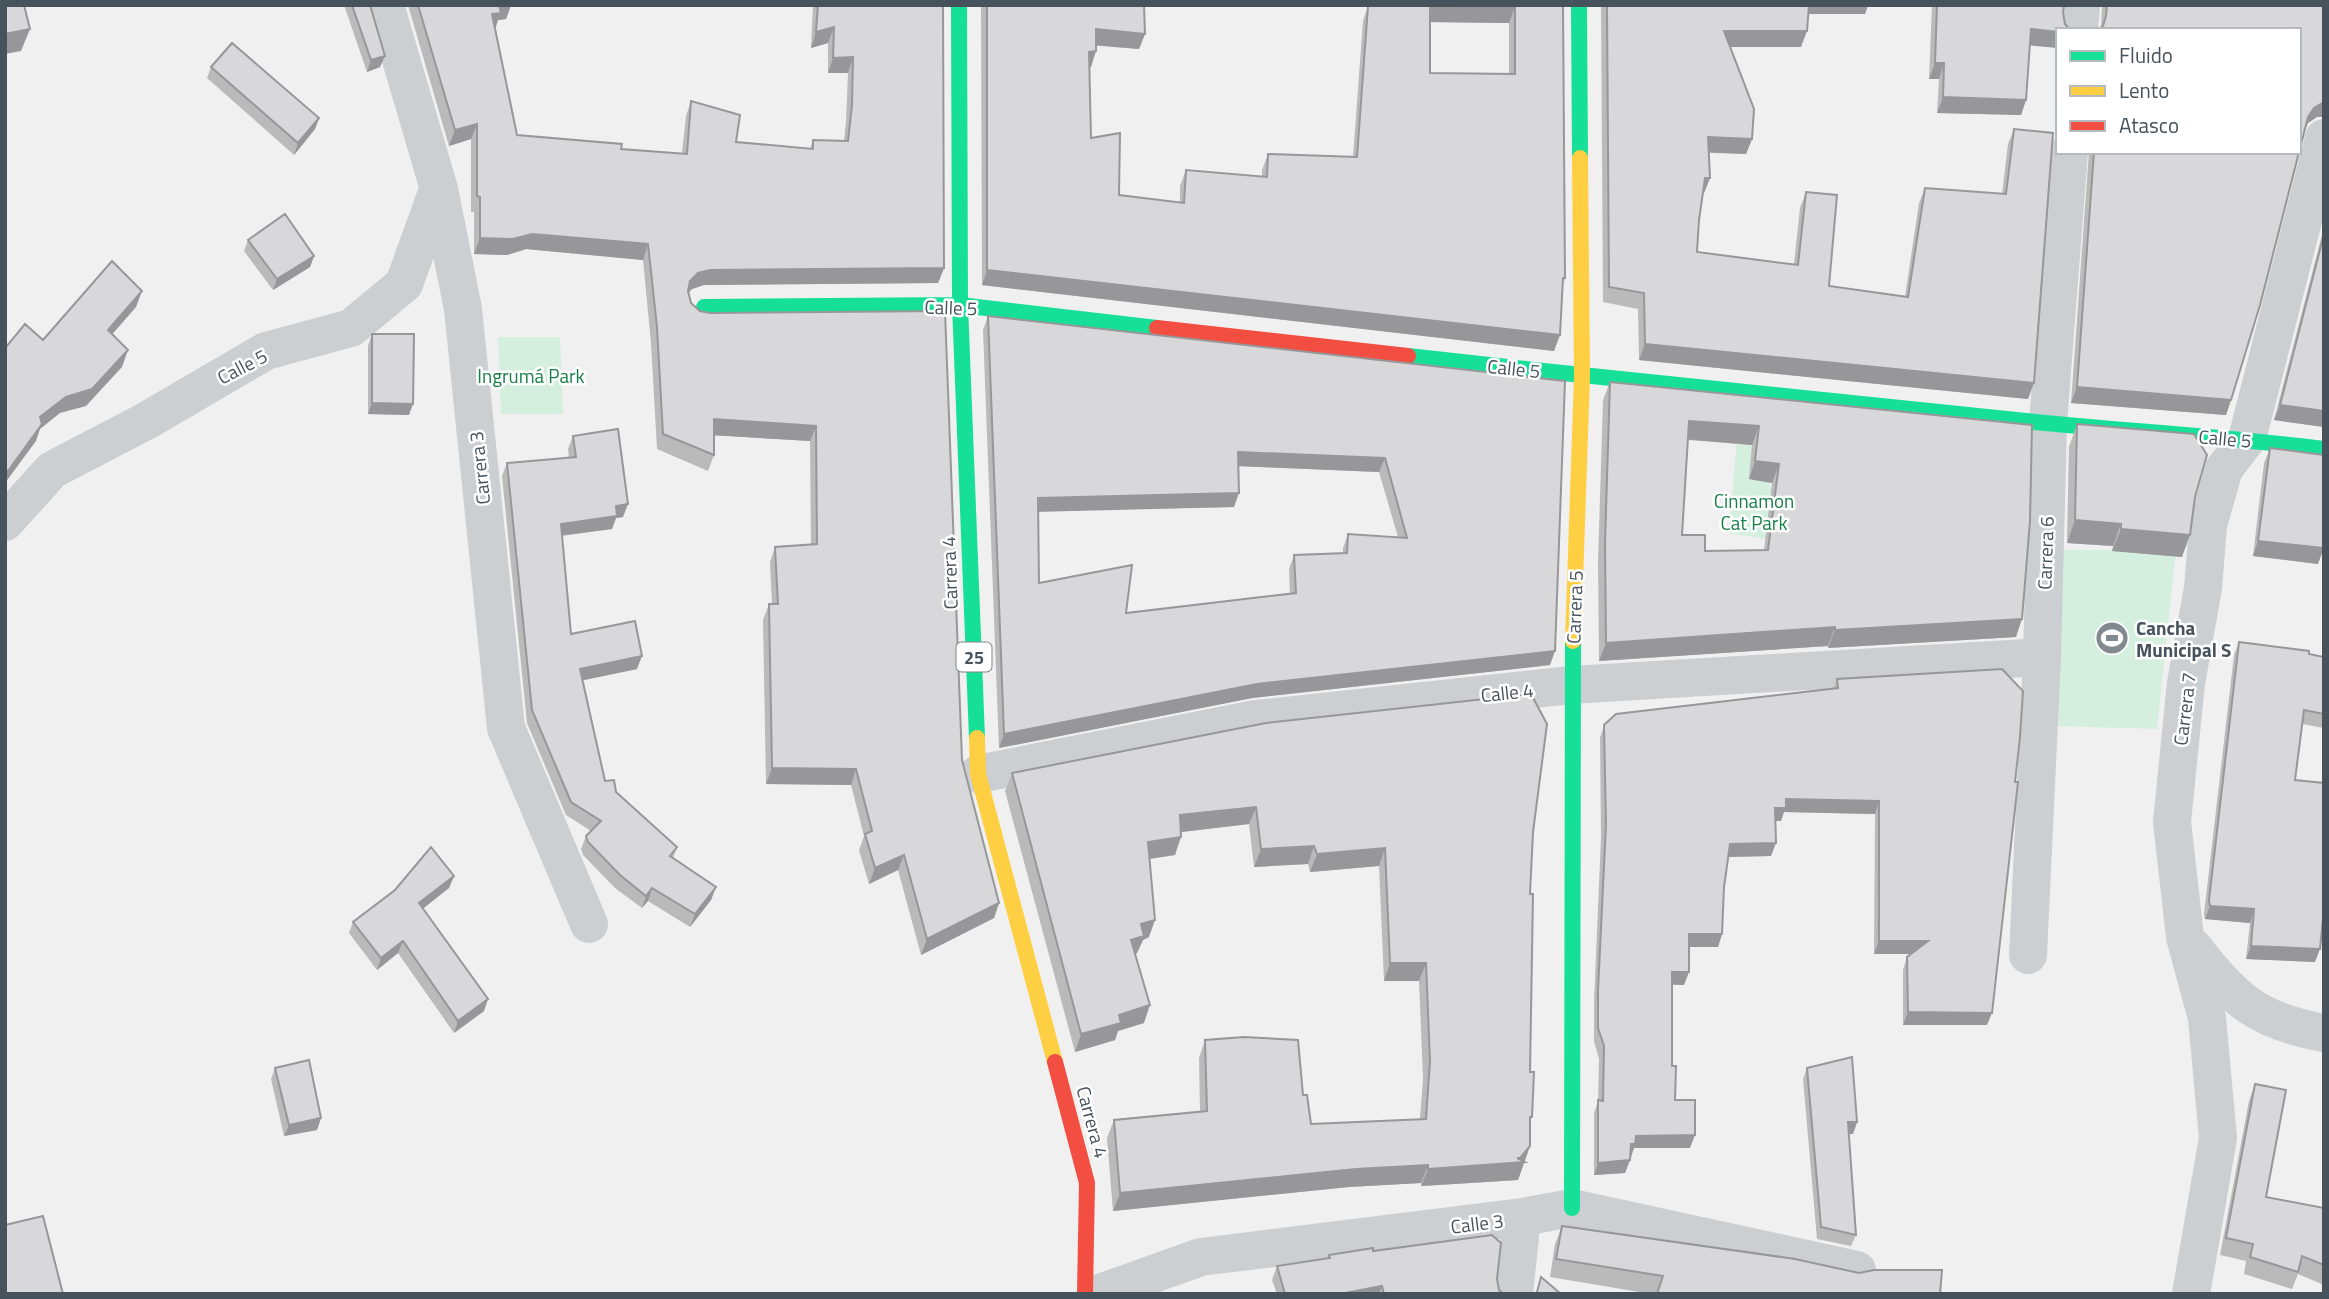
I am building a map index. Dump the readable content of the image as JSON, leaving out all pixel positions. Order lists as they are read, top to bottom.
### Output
{
  "streets": {
    "street": [
      "Calle 5",
      "Carrera 3",
      "Carrera 6",
      "Carrera 4",
      "Carrera 5",
      "25",
      "Calle 4",
      "Carrera 7",
      "Calle 3"
    ]
  },
  "crossings": [
    ["Calle 5", "Carrera 3"],
    ["Calle 5", "Carrera 6"],
    ["Calle 5", "Carrera 4"],
    ["Calle 5", "Carrera 5"],
    ["Calle 5", "Carrera 7"],
    ["Carrera 6", "Calle 4"],
    ["Carrera 4", "Calle 4"],
    ["Carrera 5", "Calle 4"],
    ["Carrera 5", "Calle 3"]
  ],
  "parks": ["Ingrumá Park", "Cinnamon Cat Park"],
  "places": {
    "sports": ["Cancha Municipal S"]
  },
  "legend": ["Fluido", "Lento", "Atasco"]
}
